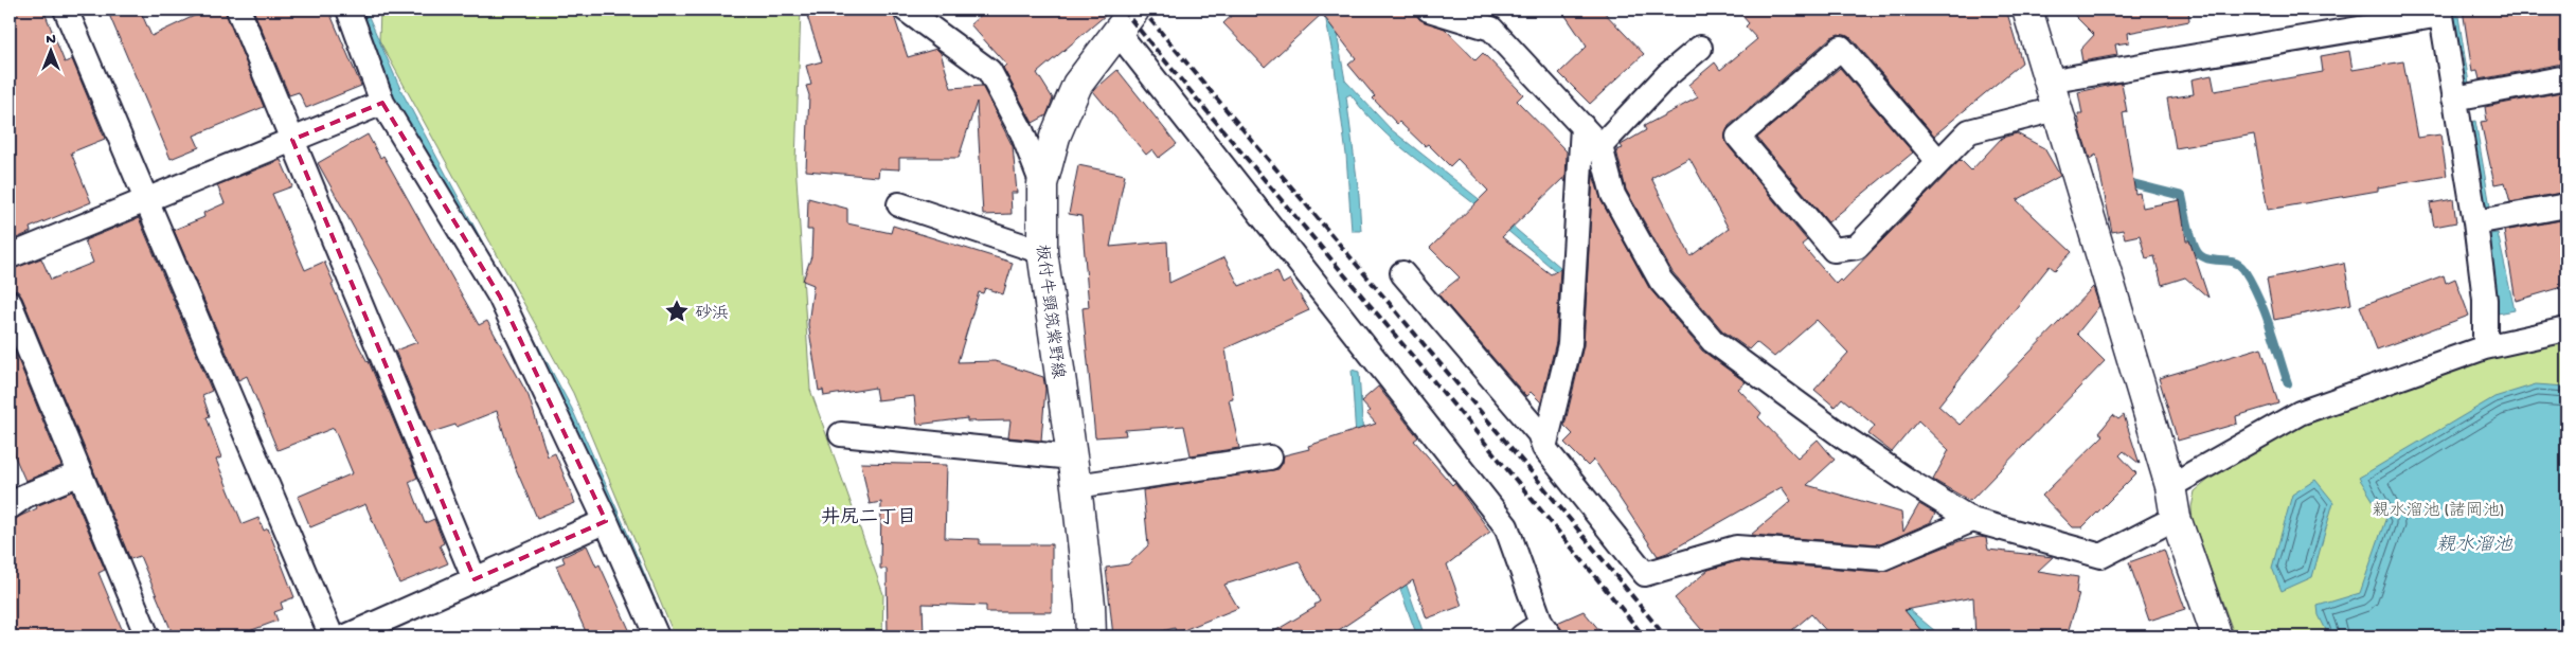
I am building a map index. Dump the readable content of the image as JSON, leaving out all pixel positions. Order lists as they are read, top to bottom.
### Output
{
  "streets": {
    "street": ["板付牛頸筑紫野線"]
  },
  "districts": ["井尻二丁目"],
  "water": ["親水溜池"],
  "parks": ["親水溜池 (諸岡池)"],
  "places": {
    "place": ["砂浜"]
  },
  "north": "top"
}
